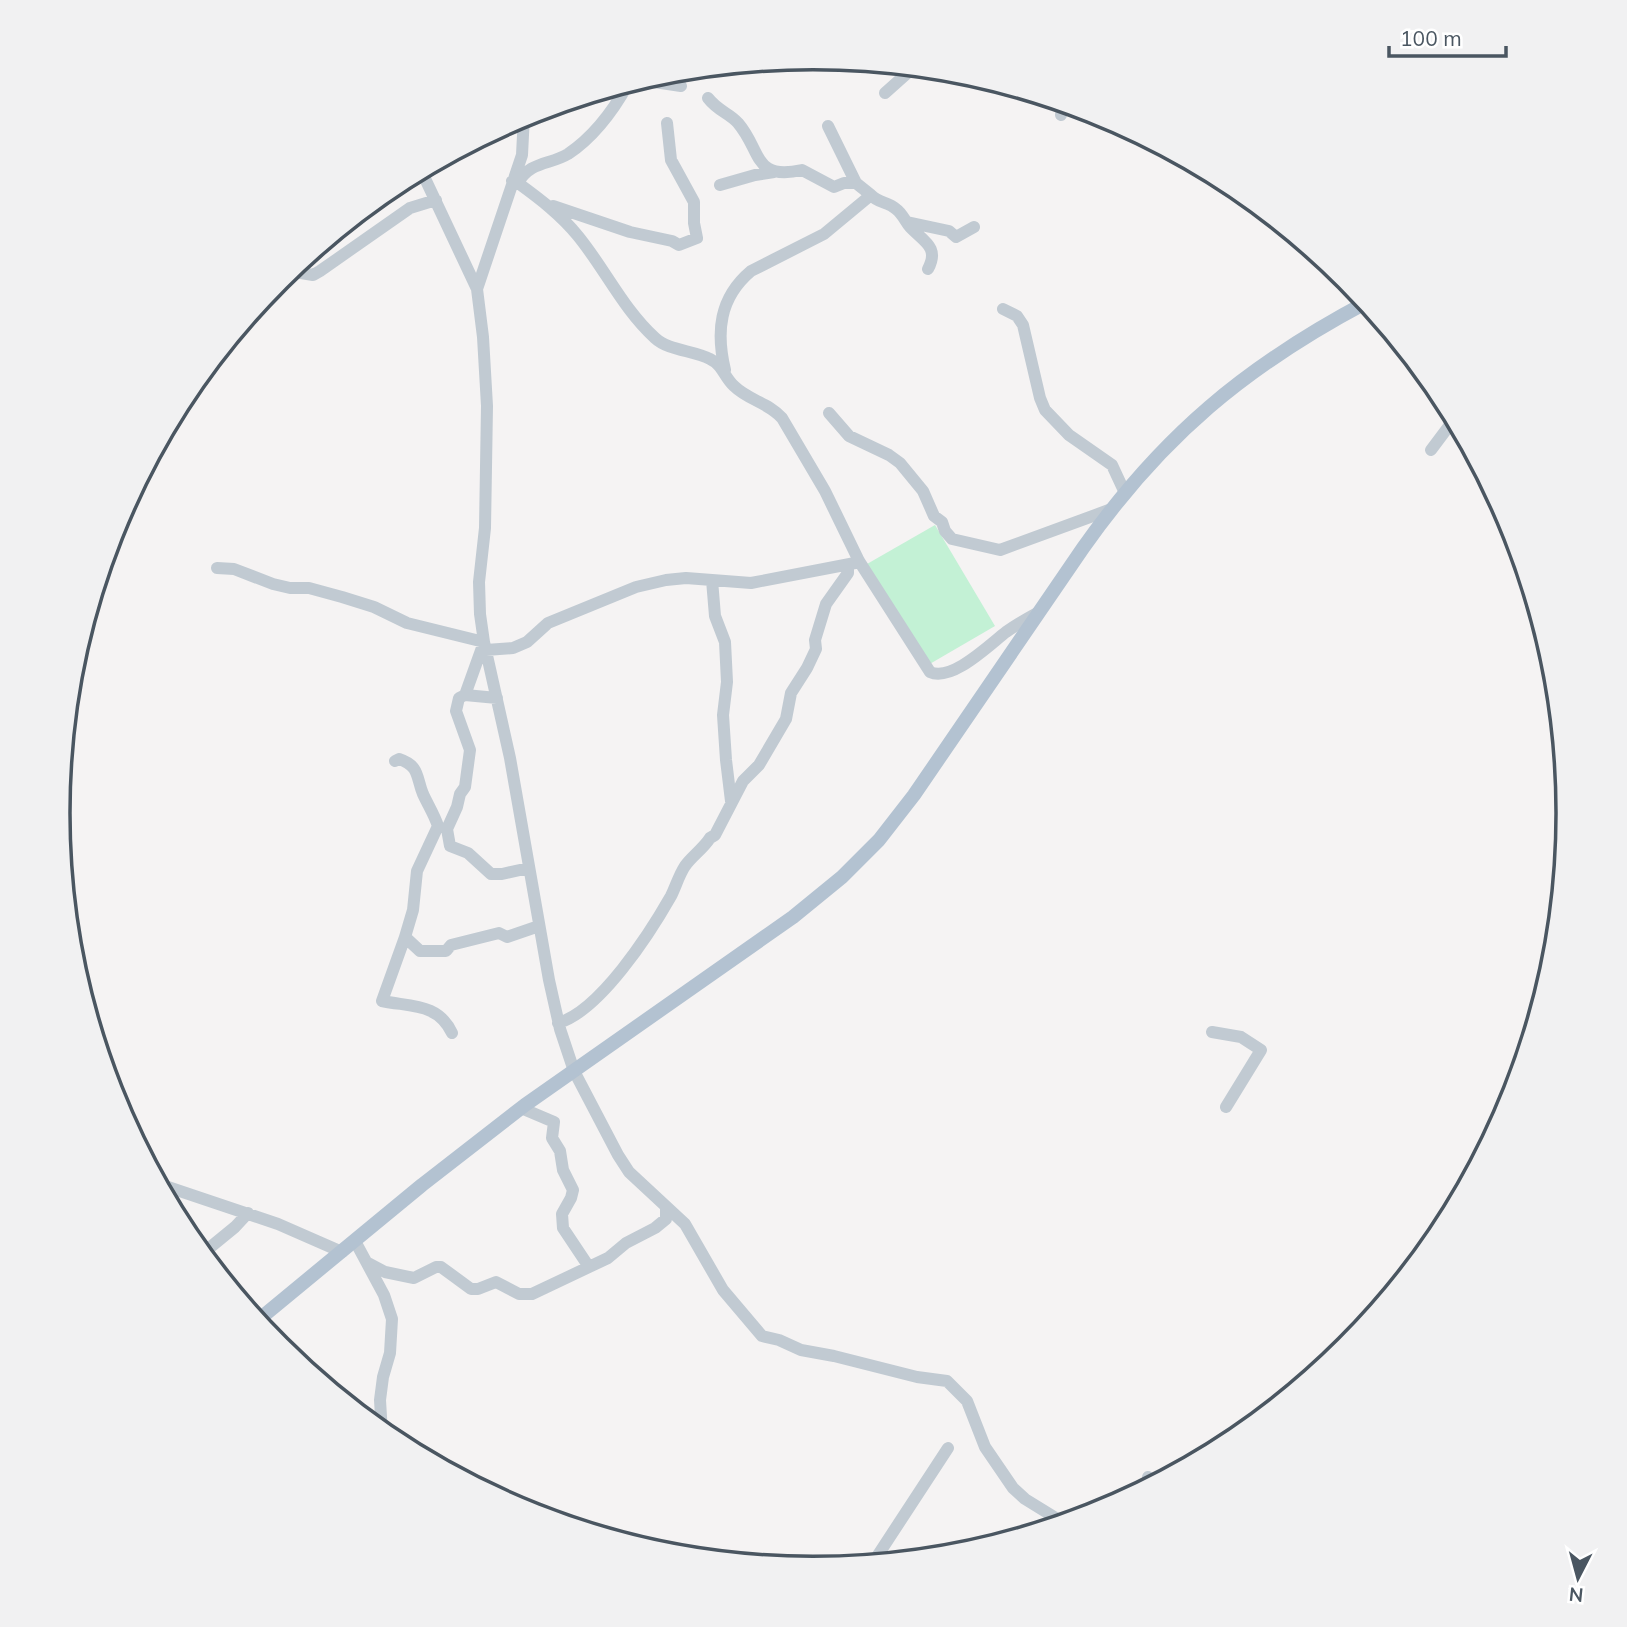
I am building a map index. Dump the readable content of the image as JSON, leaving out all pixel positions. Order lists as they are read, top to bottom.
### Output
{
  "scale_bar": "100 m",
  "north": "bottom"
}
